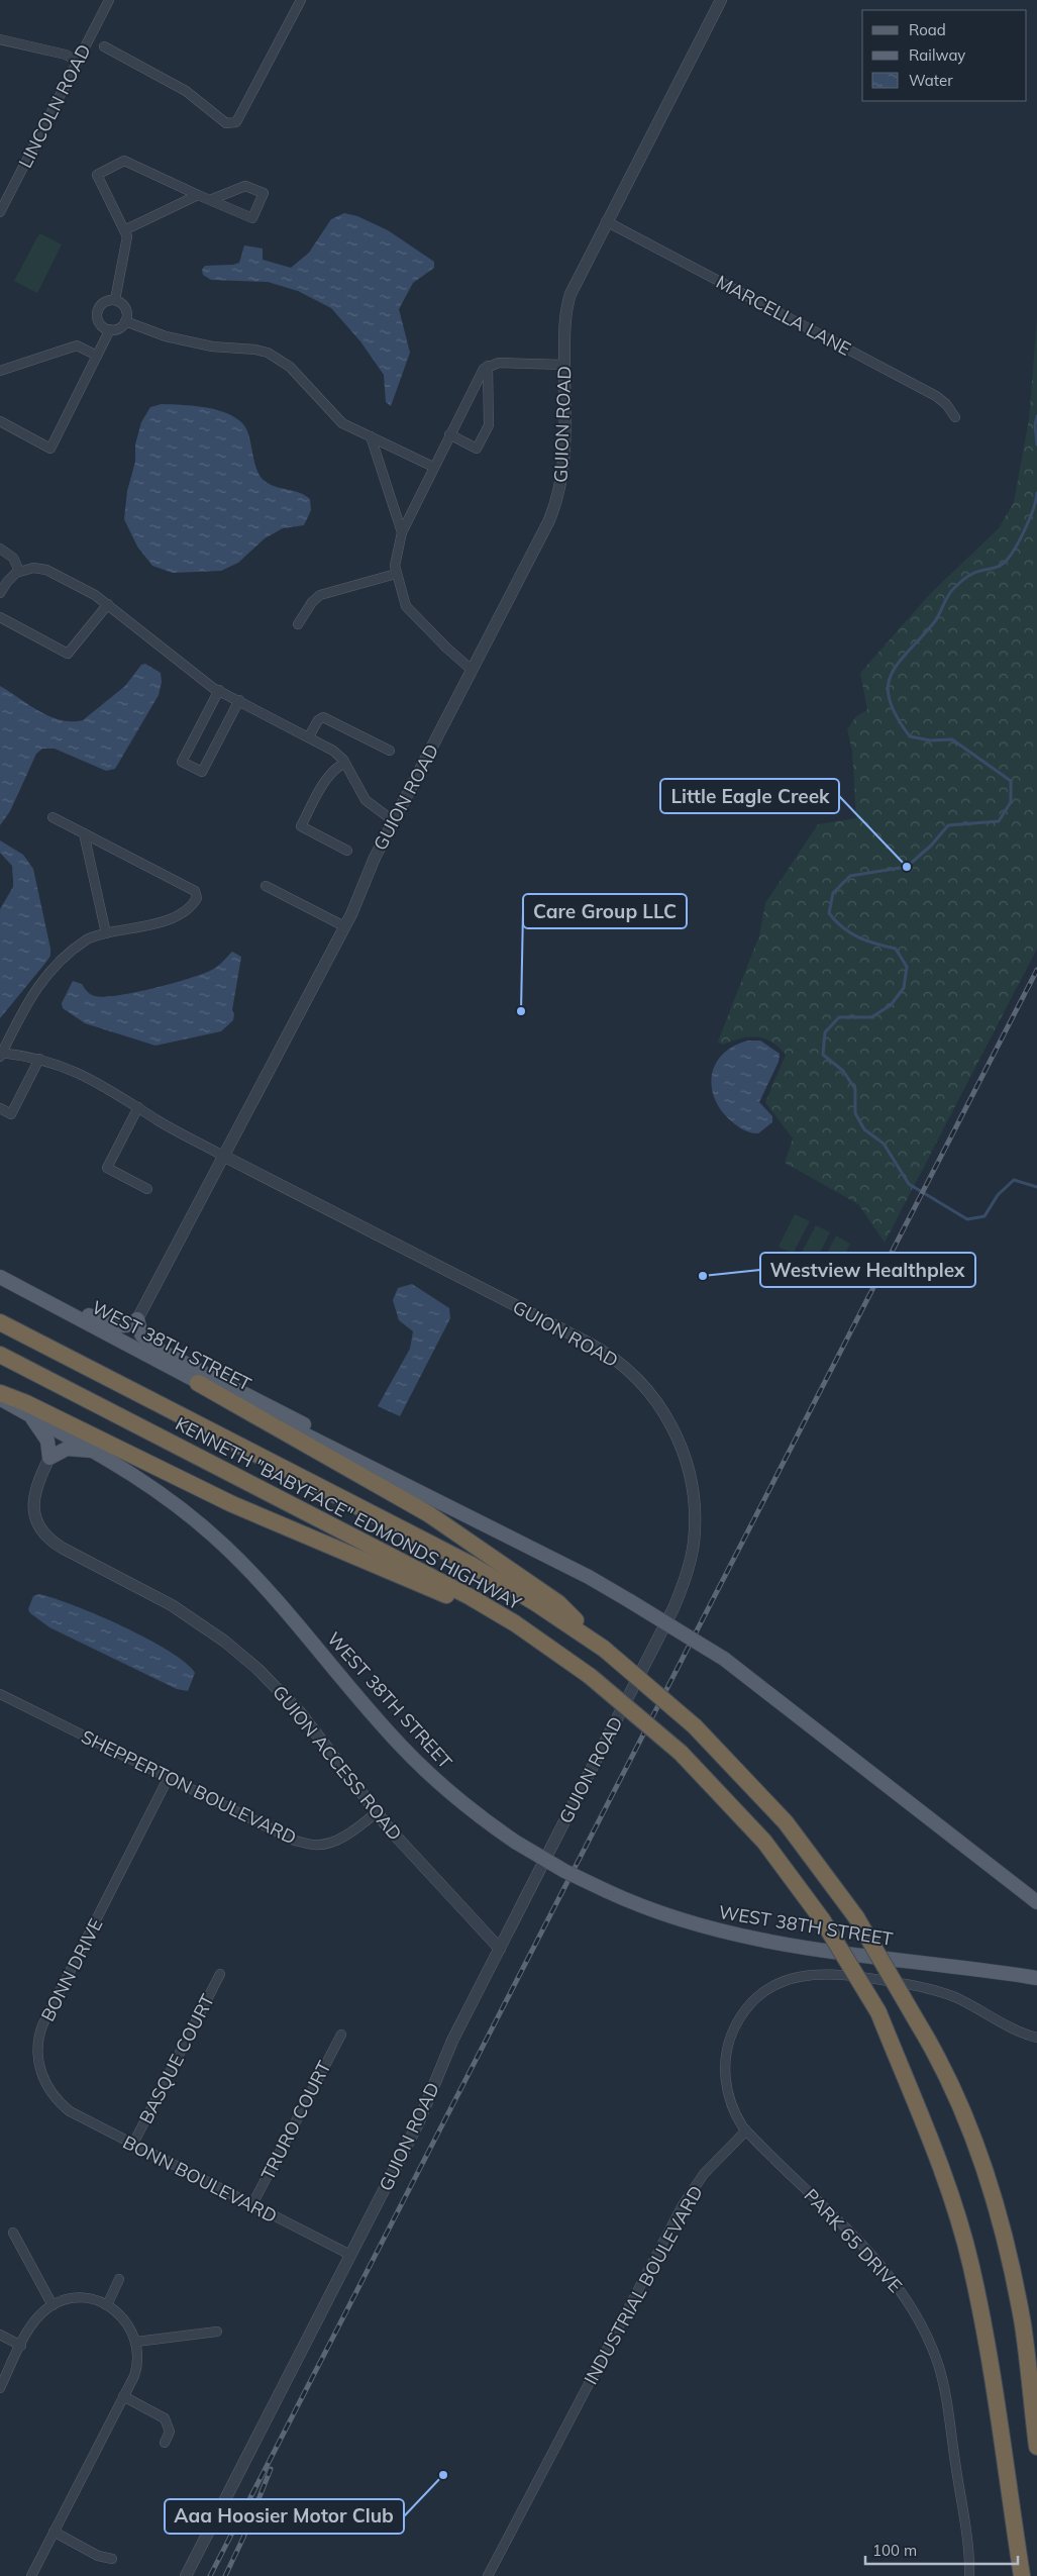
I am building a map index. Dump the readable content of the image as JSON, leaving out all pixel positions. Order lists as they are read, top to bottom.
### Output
{
  "streets": {
    "highway": ["KENNETH \"BABYFACE\" EDMONDS HIGHWAY"],
    "main road": ["WEST 38TH STREET"],
    "street": [
      "LINCOLN ROAD",
      "MARCELLA LANE",
      "GUION ROAD",
      "GUION ACCESS ROAD",
      "SHEPPERTON BOULEVARD",
      "BONN DRIVE",
      "BASQUE COURT",
      "TRURO COURT",
      "BONN BOULEVARD",
      "PARK 65 DRIVE",
      "INDUSTRIAL BOULEVARD"
    ]
  },
  "crossings": [
    ["MARCELLA LANE", "GUION ROAD"],
    ["GUION ROAD", "GUION ACCESS ROAD"],
    ["GUION ROAD", "BONN BOULEVARD"],
    ["GUION ACCESS ROAD", "SHEPPERTON BOULEVARD"],
    ["SHEPPERTON BOULEVARD", "BONN DRIVE"],
    ["BONN DRIVE", "BONN BOULEVARD"],
    ["BASQUE COURT", "BONN BOULEVARD"],
    ["TRURO COURT", "BONN BOULEVARD"],
    ["PARK 65 DRIVE", "INDUSTRIAL BOULEVARD"]
  ],
  "places": [
    "Little Eagle Creek",
    "Care Group LLC",
    "Westview Healthplex",
    "Aaa Hoosier Motor Club"
  ],
  "legend": ["Road", "Railway", "Water"],
  "scale_bar": "100 m"
}
